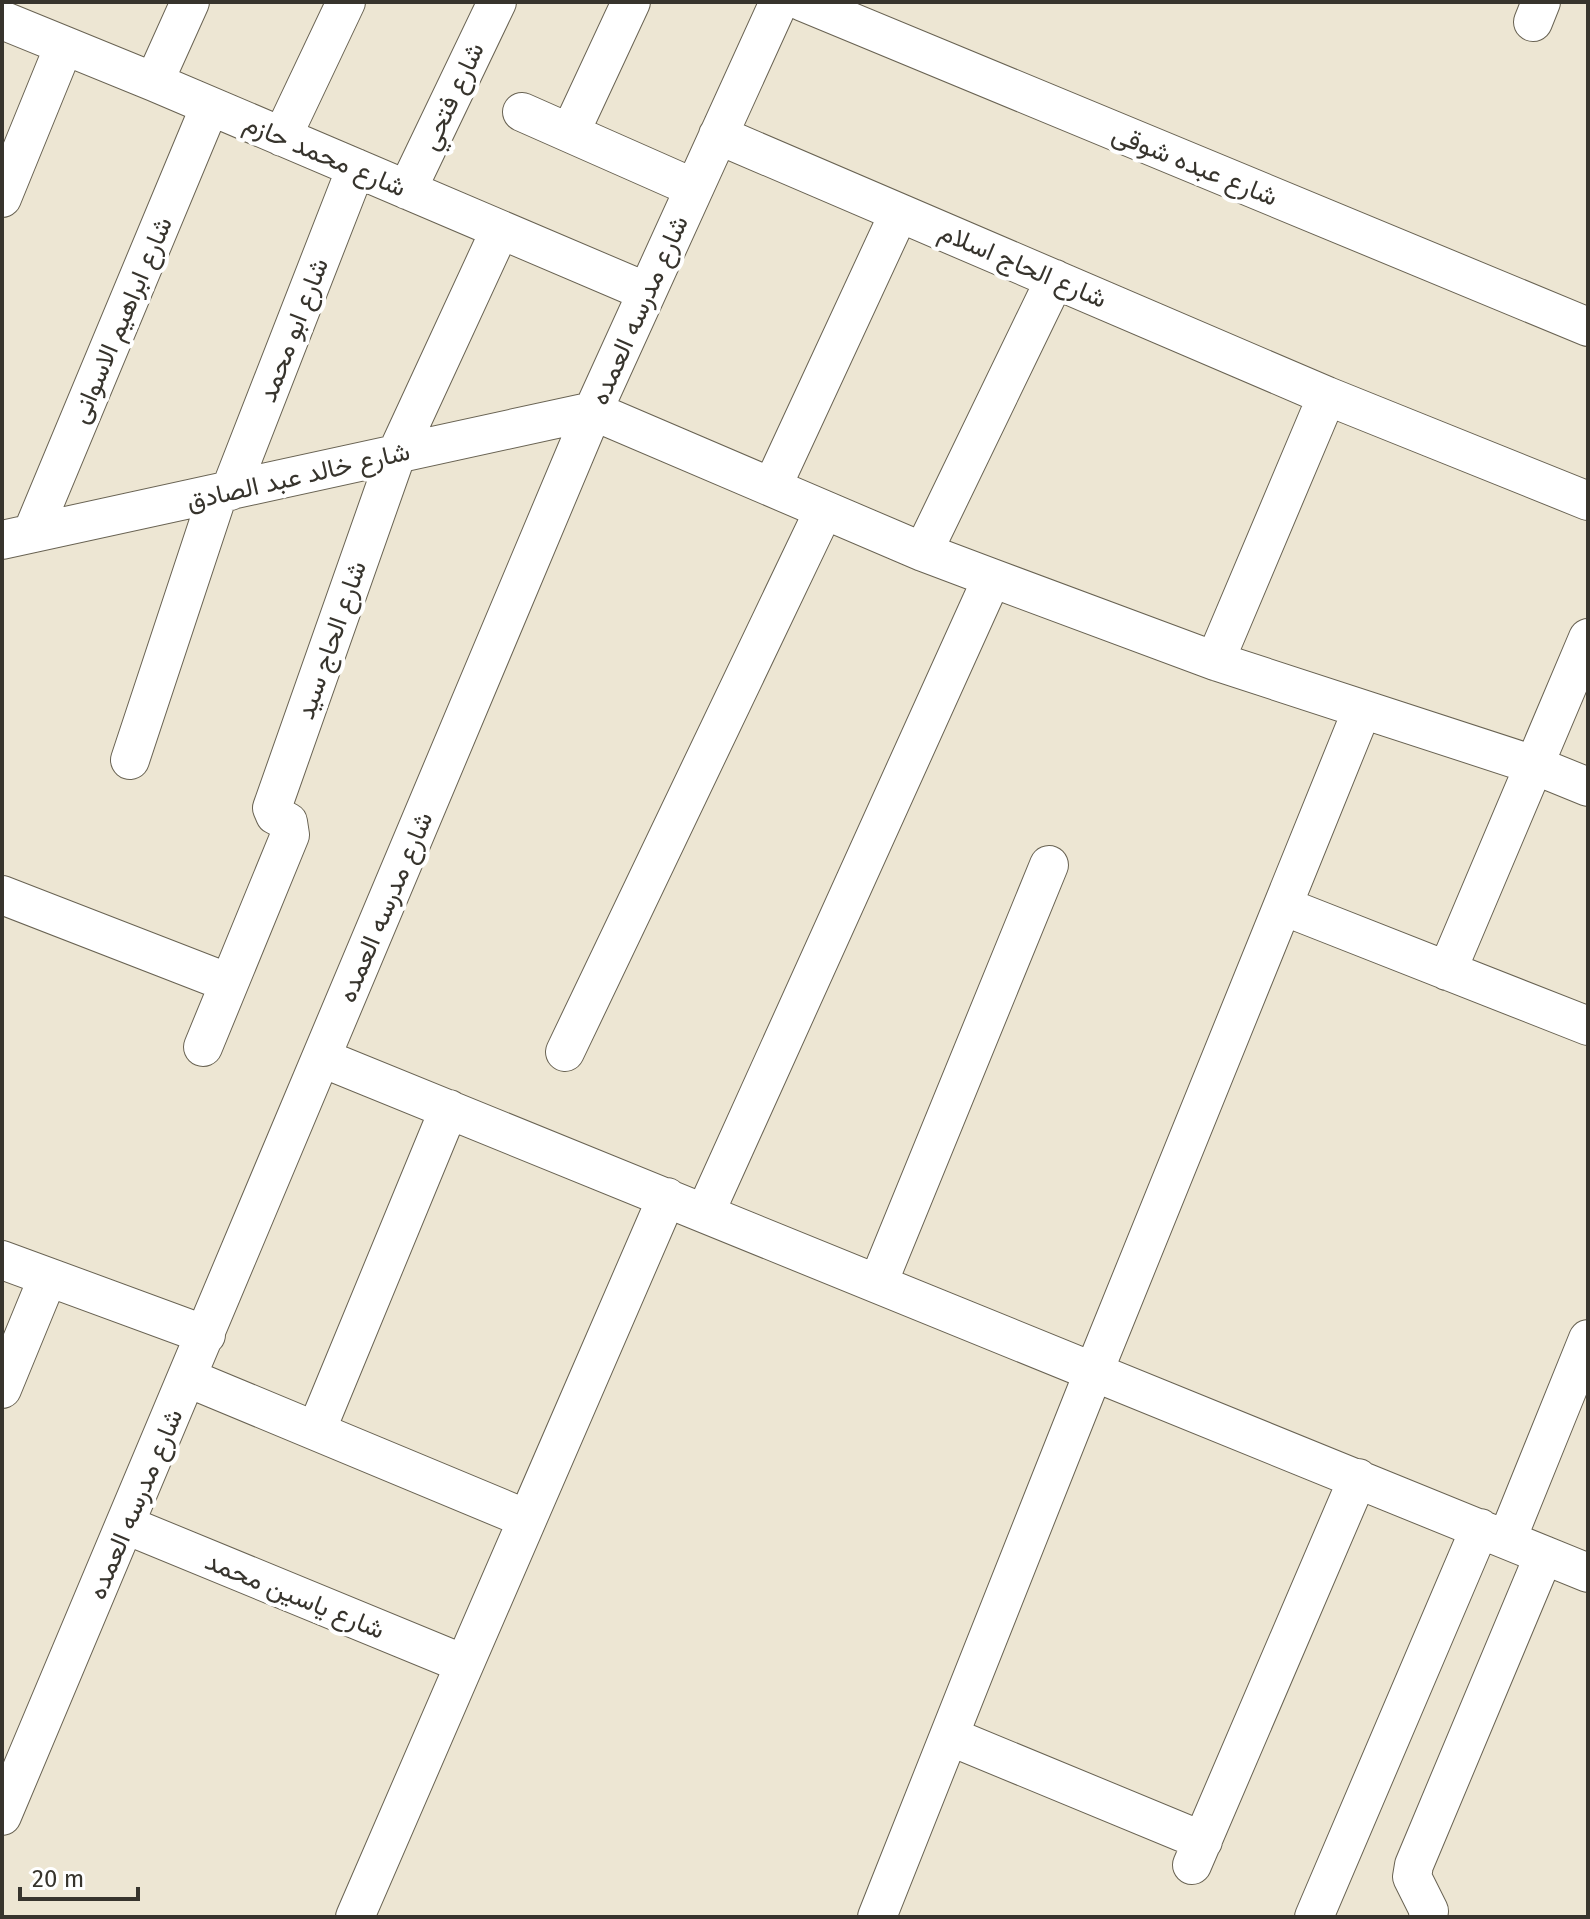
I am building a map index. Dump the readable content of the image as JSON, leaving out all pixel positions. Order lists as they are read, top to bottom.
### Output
{
  "streets": {
    "street": [
      "شارع فتحي",
      "شارع محمد حازم",
      "شارع عبده شوقى",
      "شارع الحاج اسلام",
      "شارع مدرسه العمده",
      "شارع ابراهيم الاسوانى",
      "شارع ابو محمد",
      "شارع خالد عبد الصادق",
      "شارع الحاج سيد",
      "شارع ياسين محمد"
    ]
  },
  "crossings": [
    ["شارع فتحي", "شارع محمد حازم"],
    ["شارع محمد حازم", "شارع مدرسه العمده"],
    ["شارع محمد حازم", "شارع ابراهيم الاسوانى"],
    ["شارع محمد حازم", "شارع ابو محمد"],
    ["شارع محمد حازم", "شارع الحاج سيد"],
    ["شارع الحاج اسلام", "شارع مدرسه العمده"],
    ["شارع مدرسه العمده", "شارع خالد عبد الصادق"],
    ["شارع مدرسه العمده", "شارع ياسين محمد"],
    ["شارع ابراهيم الاسوانى", "شارع خالد عبد الصادق"],
    ["شارع ابو محمد", "شارع خالد عبد الصادق"],
    ["شارع خالد عبد الصادق", "شارع الحاج سيد"]
  ],
  "scale_bar": "20 m"
}
